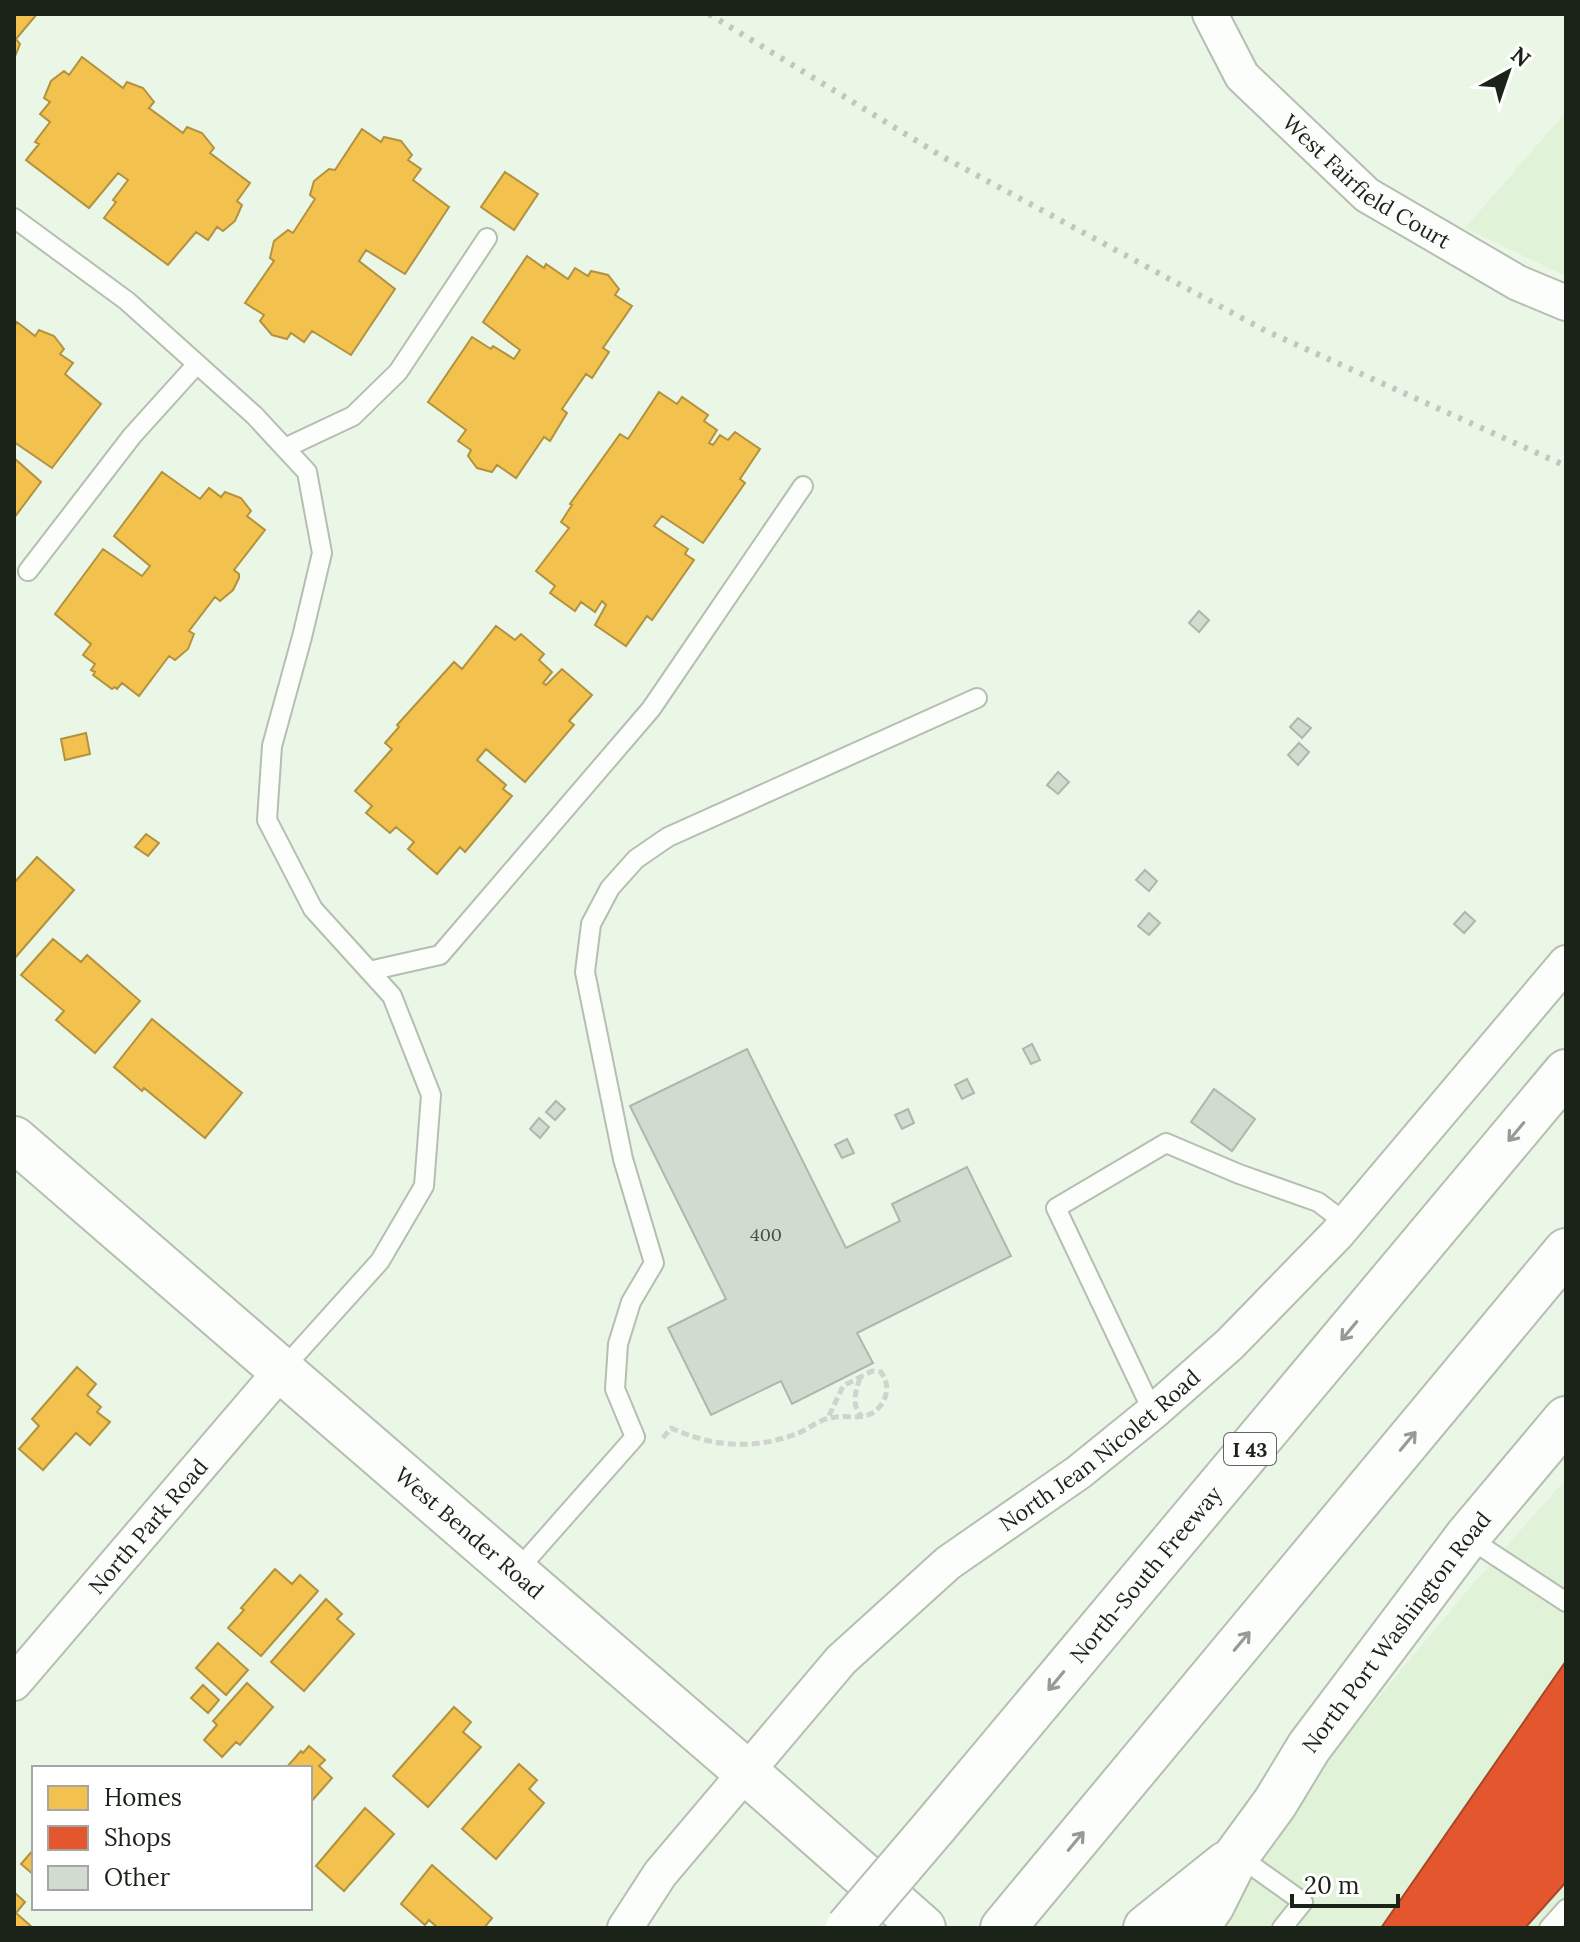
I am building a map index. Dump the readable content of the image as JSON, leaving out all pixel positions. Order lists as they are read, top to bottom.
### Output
{
  "streets": {
    "main road": [
      "I 43",
      "West Bender Road",
      "North-South Freeway",
      "North Port Washington Road"
    ],
    "street": ["West Fairfield Court", "North Jean Nicolet Road", "North Park Road"]
  },
  "crossings": [
    ["North Jean Nicolet Road", "West Bender Road"],
    ["North Park Road", "West Bender Road"]
  ],
  "house_numbers": ["400"],
  "legend": ["Homes", "Shops", "Other"],
  "scale_bar": "20 m",
  "north": "top right"
}
